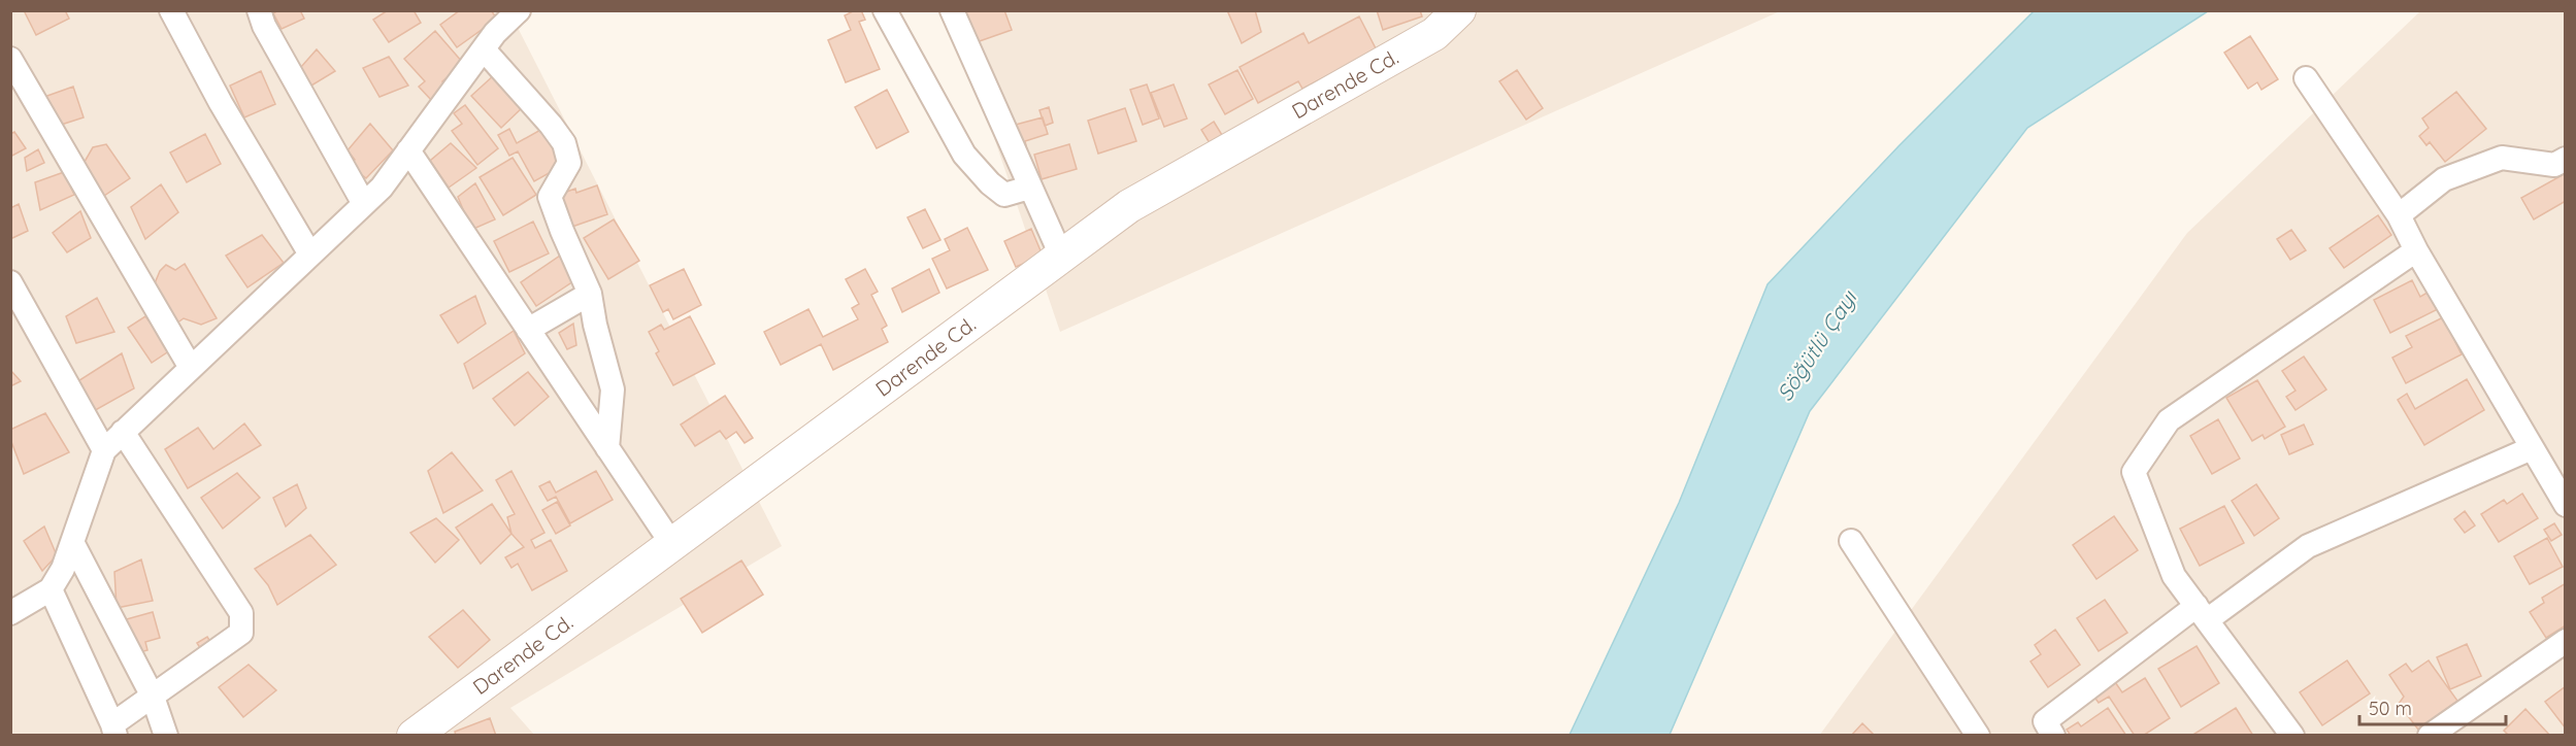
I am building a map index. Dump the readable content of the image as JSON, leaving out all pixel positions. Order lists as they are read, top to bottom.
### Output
{
  "streets": {
    "street": ["Darende Cd."]
  },
  "water": ["Söğütlü Çayı"],
  "scale_bar": "50 m"
}
